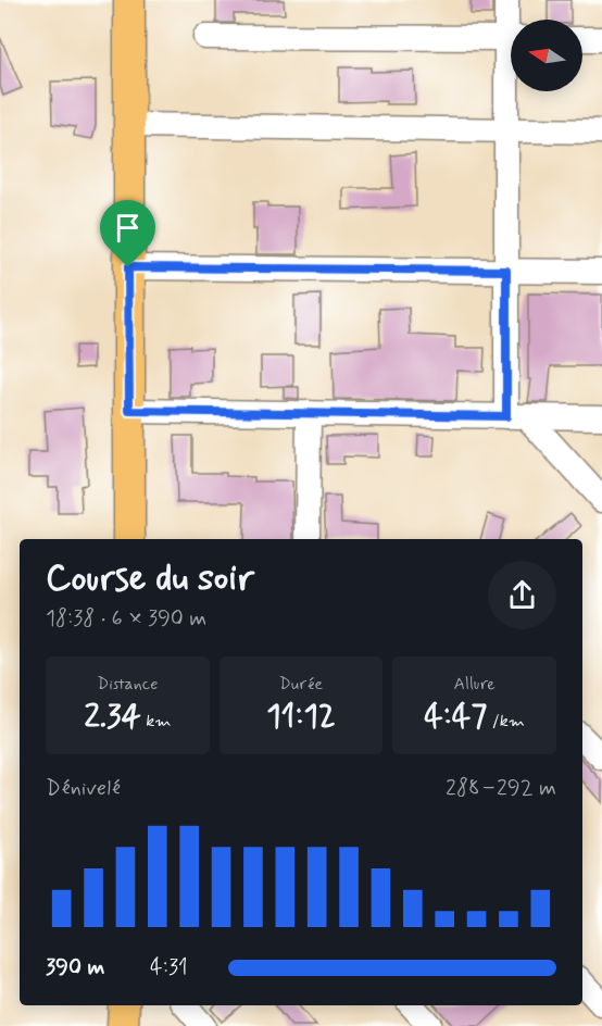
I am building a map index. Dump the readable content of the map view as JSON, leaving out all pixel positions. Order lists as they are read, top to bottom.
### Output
{
  "north": "left",
  "page": {
    "heading": ["Course du soir", "18:38 · 6 × 390 m"],
    "stats": [
      ["Distance", "2.34 km"],
      ["Durée", "11:12"],
      ["Allure", "4:47 /km"]
    ],
    "chart": ["Dénivelé", "288–292 m"],
    "list": [
      {
        "name": "390 m",
        "note": "4:31"
      }
    ]
  }
}
